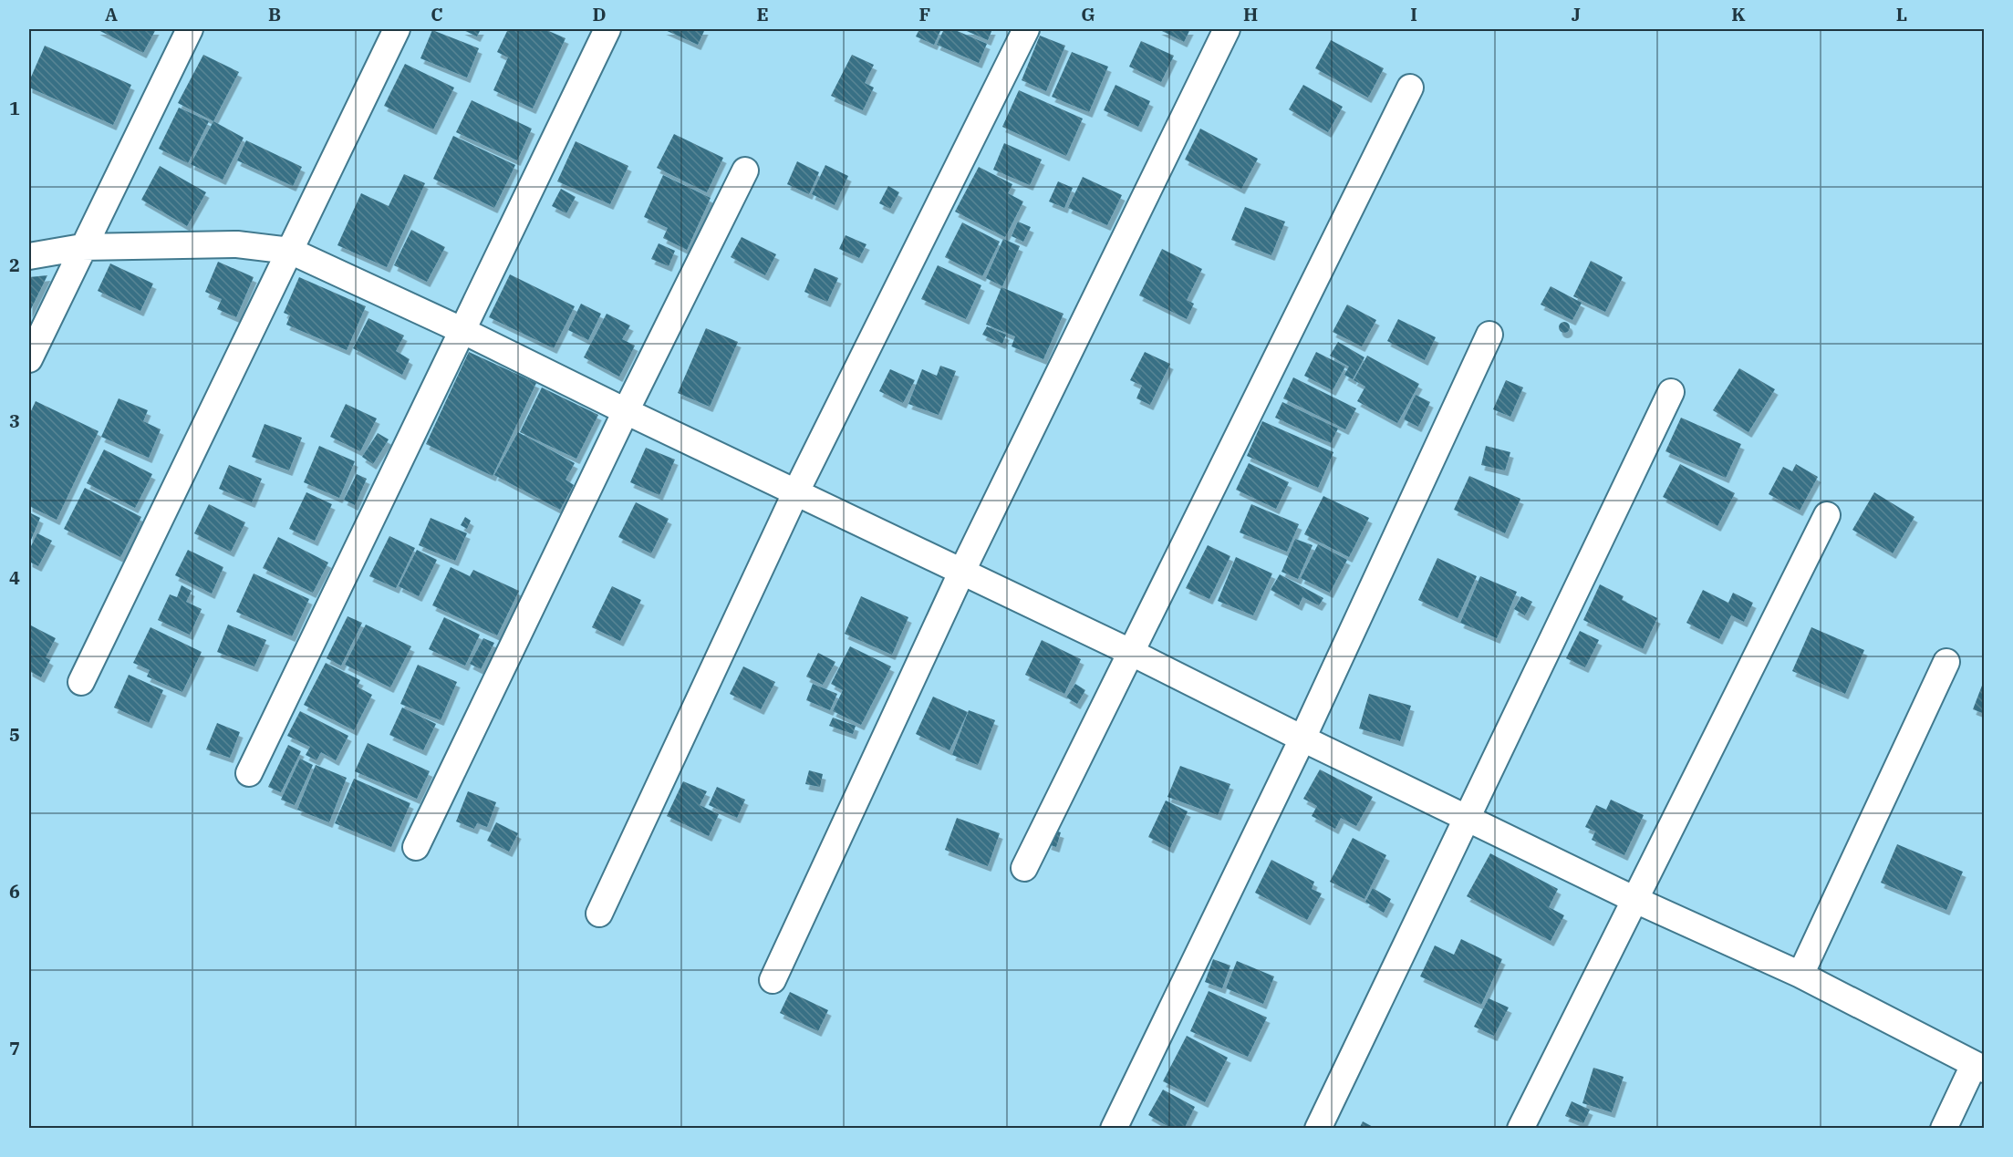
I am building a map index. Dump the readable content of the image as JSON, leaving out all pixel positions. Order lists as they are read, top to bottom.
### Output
{
  "grid": {
    "columns": [
      "A",
      "B",
      "C",
      "D",
      "E",
      "F",
      "G",
      "H",
      "I",
      "J",
      "K",
      "L"
    ],
    "rows": [
      "1",
      "2",
      "3",
      "4",
      "5",
      "6",
      "7"
    ]
  }
}
